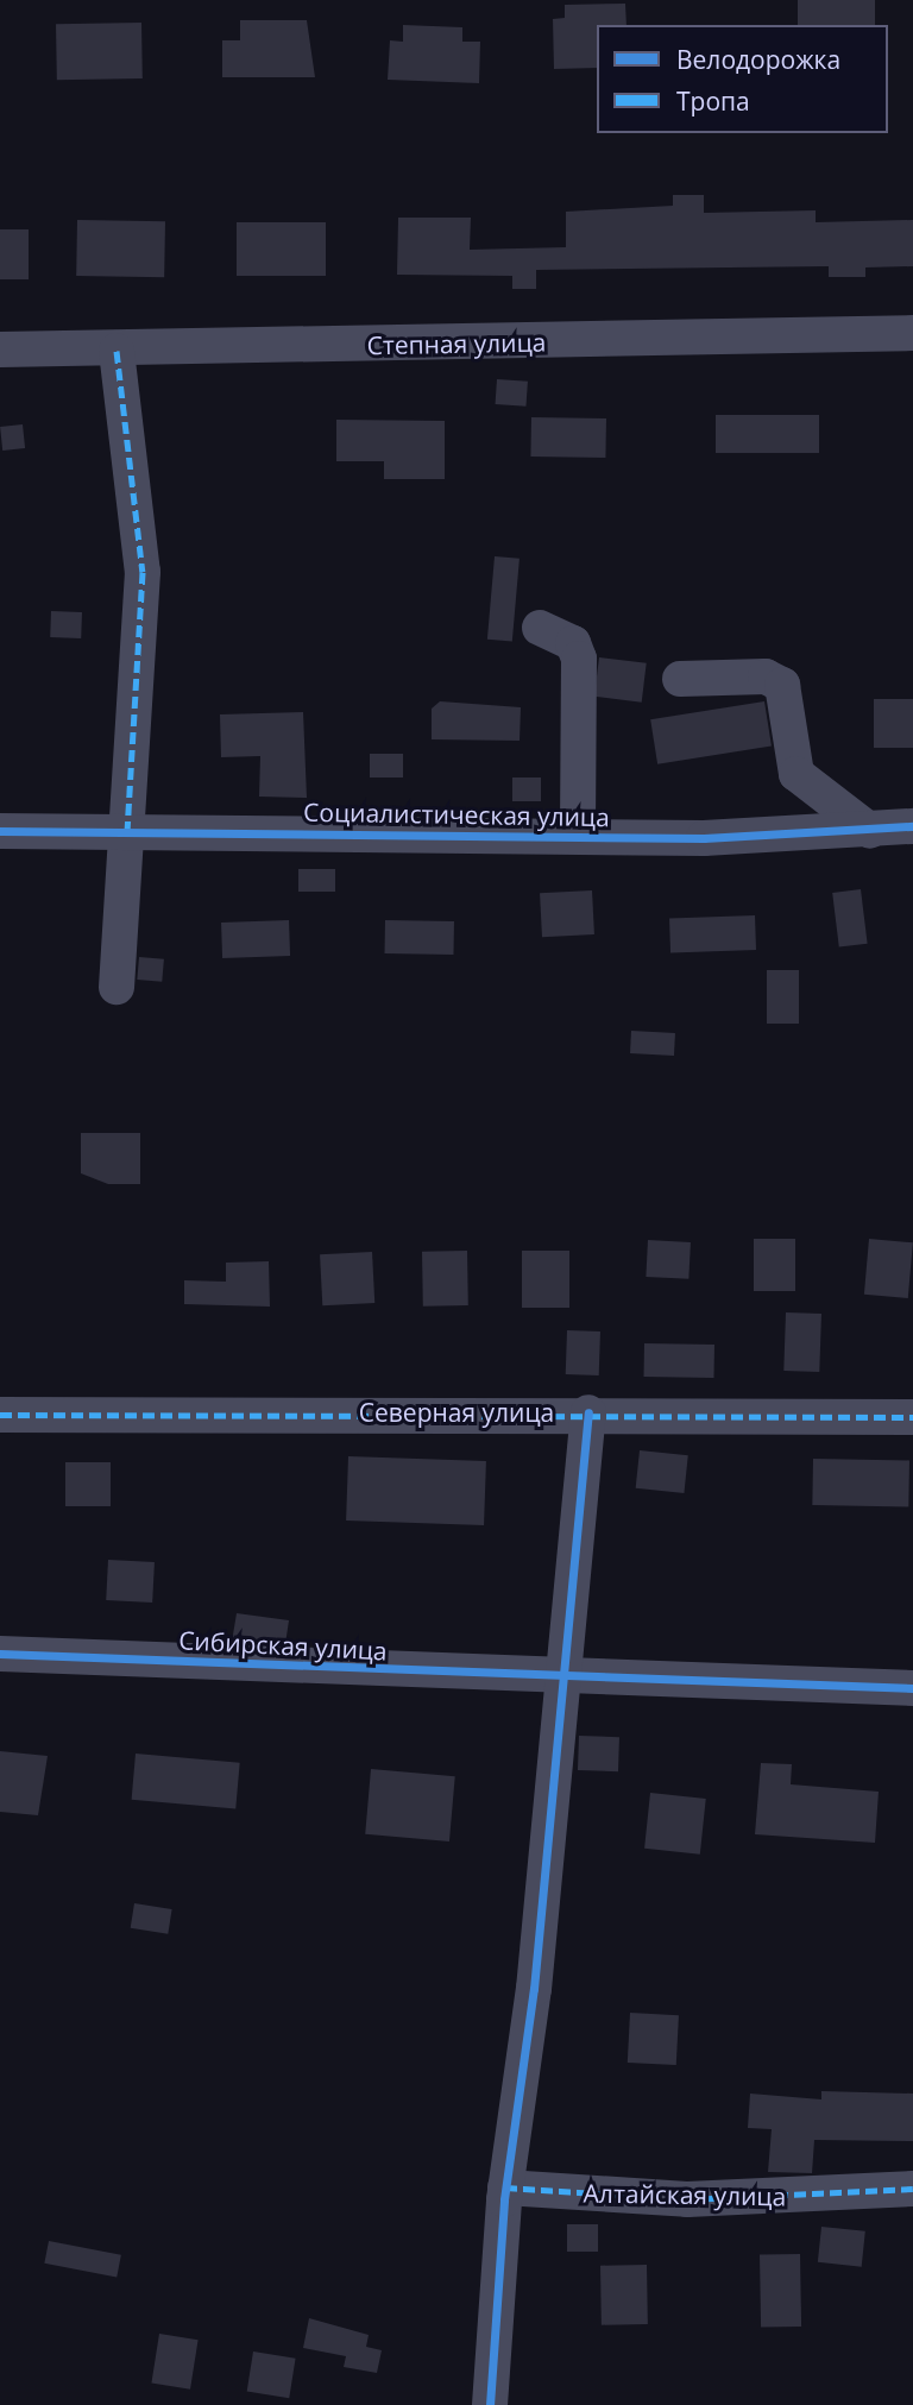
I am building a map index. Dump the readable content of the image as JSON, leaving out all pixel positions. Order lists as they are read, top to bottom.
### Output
{
  "streets": {
    "street": [
      "Степная улица",
      "Социалистическая улица",
      "Северная улица",
      "Сибирская улица",
      "Алтайская улица"
    ]
  },
  "legend": ["Велодорожка", "Тропа"]
}
